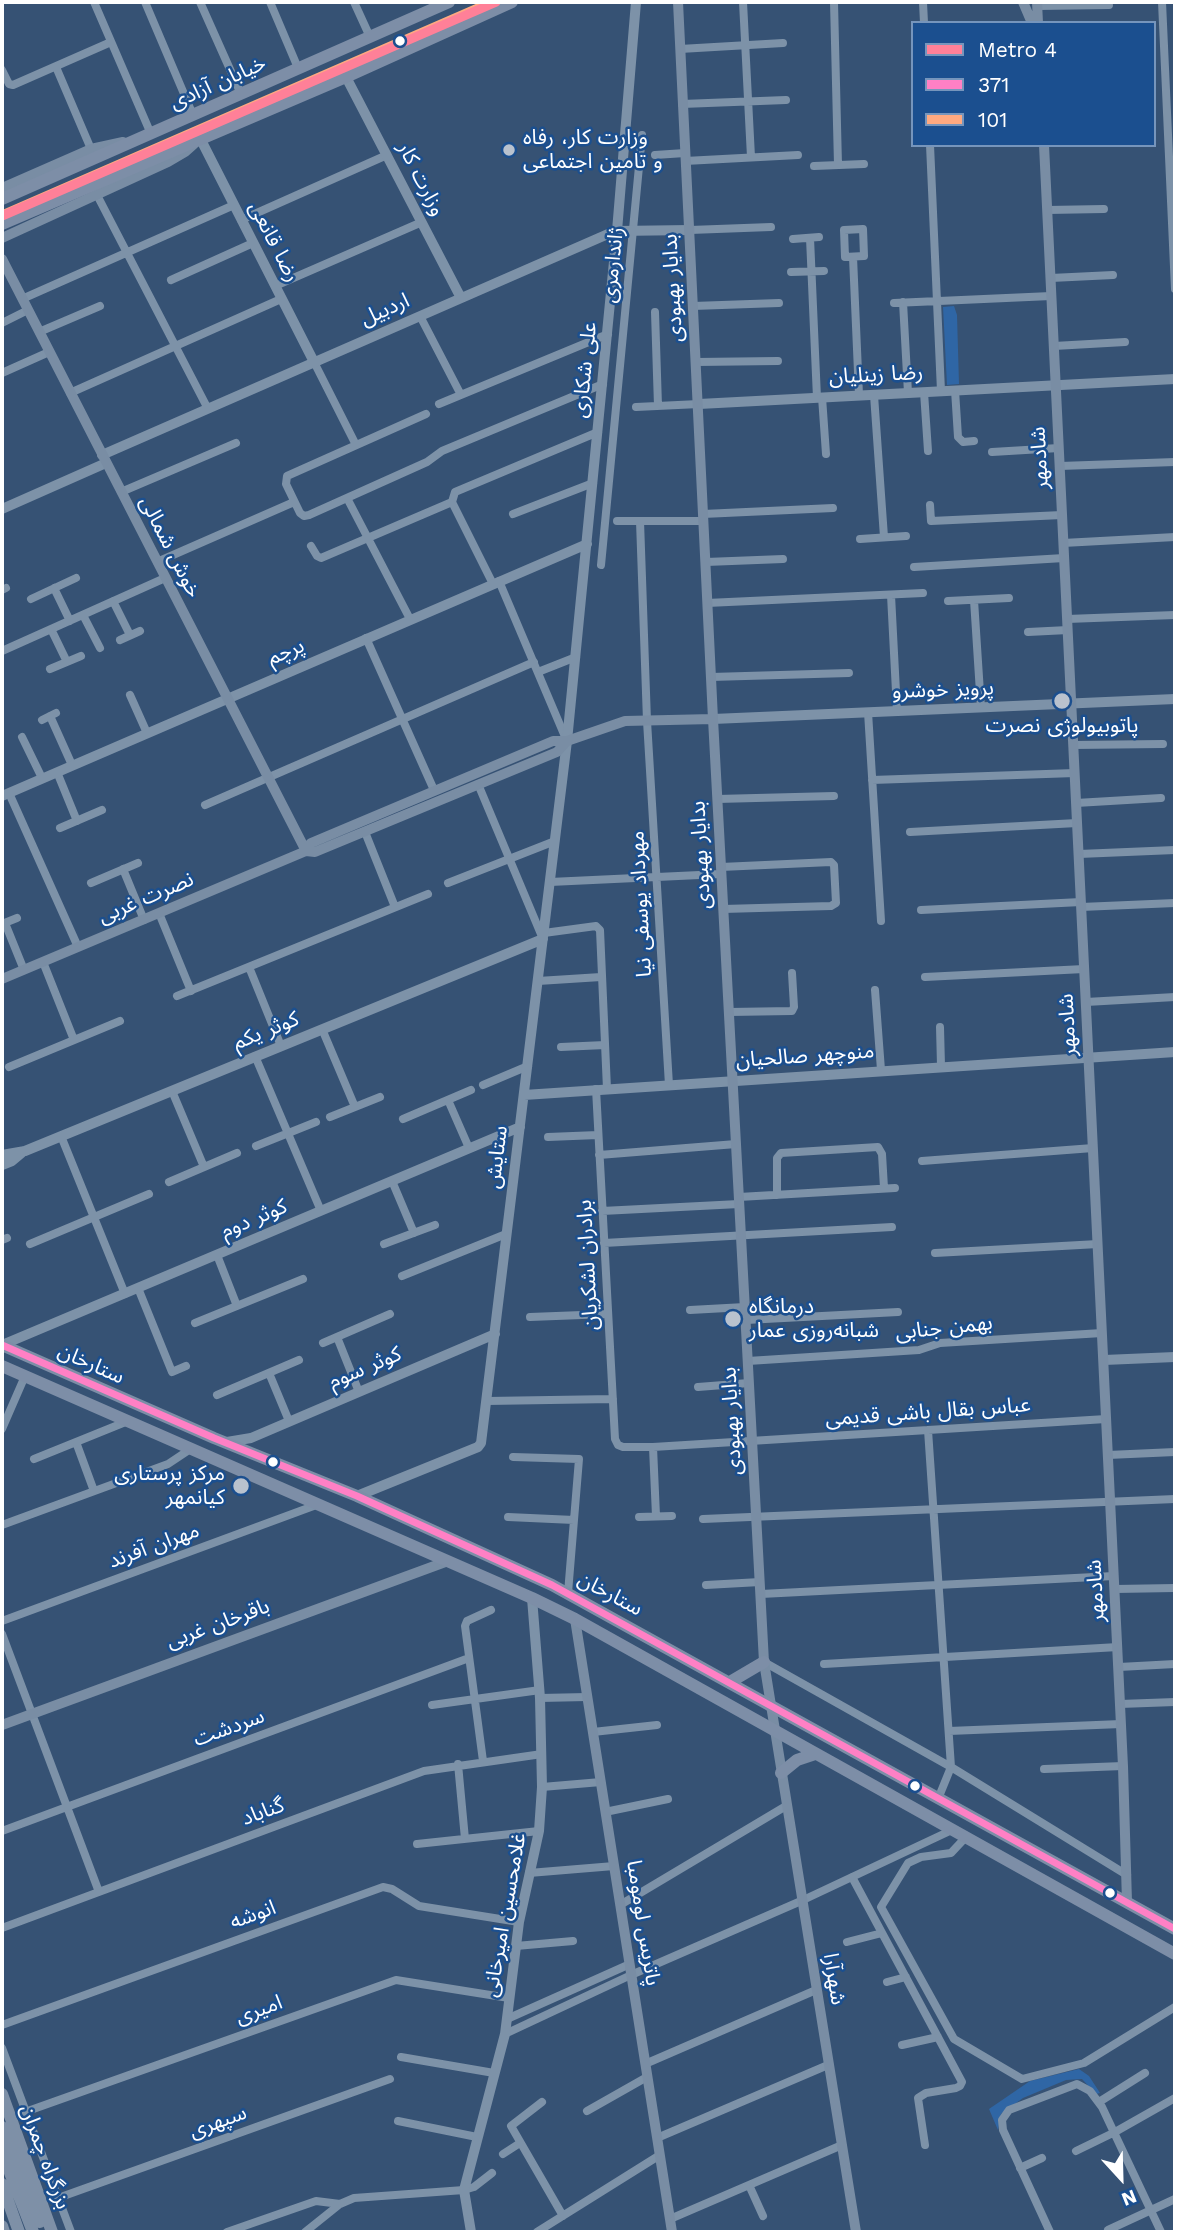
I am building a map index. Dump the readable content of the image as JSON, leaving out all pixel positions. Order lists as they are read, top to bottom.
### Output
{
  "streets": {
    "highway": ["بزرگراه چمران"],
    "main road": [
      "خیابان آزادی",
      "بدایار بهبودی",
      "شادمهر",
      "خوش شمالی",
      "نصرت غربی",
      "ستارخان",
      "باقرخان غربی",
      "پاتریس لومومبا",
      "شهرآرا"
    ],
    "street": [
      "وزارت کار",
      "رضا قانعی",
      "ژاندارمری",
      "اردبیل",
      "علی شکاری",
      "رضا زینلیان",
      "پرچم",
      "پرویز خوشرو",
      "مهرداد یوسفی نیا",
      "کوثر یکم",
      "منوچهر صالحیان",
      "ستایش",
      "کوثر دوم",
      "برادران لشکریان",
      "بهمن جنابی",
      "کوثر سوم",
      "عباس بقال باشی قدیمی",
      "مهران آفرند",
      "سردشت",
      "گناباد",
      "انوشه",
      "غلامحسین امیرخانی",
      "امیری",
      "سپهری"
    ]
  },
  "crossings": [
    ["خیابان آزادی", "وزارت کار"],
    ["خیابان آزادی", "رضا قانعی"],
    ["وزارت کار", "اردبیل"],
    ["رضا قانعی", "اردبیل"],
    ["ژاندارمری", "اردبیل"],
    ["بدایار بهبودی", "اردبیل"],
    ["بدایار بهبودی", "رضا زینلیان"],
    ["بدایار بهبودی", "پرویز خوشرو"],
    ["بدایار بهبودی", "نصرت غربی"],
    ["بدایار بهبودی", "منوچهر صالحیان"],
    ["بدایار بهبودی", "بهمن جنابی"],
    ["بدایار بهبودی", "ستارخان"],
    ["بدایار بهبودی", "عباس بقال باشی قدیمی"],
    ["بدایار بهبودی", "شهرآرا"],
    ["اردبیل", "علی شکاری"],
    ["اردبیل", "خوش شمالی"],
    ["علی شکاری", "پرچم"],
    ["علی شکاری", "نصرت غربی"],
    ["علی شکاری", "ستایش"],
    ["رضا زینلیان", "شادمهر"],
    ["شادمهر", "پرویز خوشرو"],
    ["شادمهر", "منوچهر صالحیان"],
    ["شادمهر", "بهمن جنابی"],
    ["شادمهر", "ستارخان"],
    ["شادمهر", "عباس بقال باشی قدیمی"],
    ["خوش شمالی", "پرچم"],
    ["خوش شمالی", "نصرت غربی"],
    ["پرویز خوشرو", "نصرت غربی"],
    ["نصرت غربی", "مهرداد یوسفی نیا"],
    ["نصرت غربی", "ستایش"],
    ["مهرداد یوسفی نیا", "منوچهر صالحیان"],
    ["کوثر یکم", "ستایش"],
    ["منوچهر صالحیان", "ستایش"],
    ["منوچهر صالحیان", "برادران لشکریان"],
    ["ستایش", "کوثر دوم"],
    ["ستایش", "ستارخان"],
    ["ستایش", "کوثر سوم"],
    ["کوثر دوم", "ستارخان"],
    ["برادران لشکریان", "عباس بقال باشی قدیمی"],
    ["ستارخان", "کوثر سوم"],
    ["ستارخان", "مهران آفرند"],
    ["ستارخان", "باقرخان غربی"],
    ["ستارخان", "غلامحسین امیرخانی"],
    ["ستارخان", "پاتریس لومومبا"],
    ["ستارخان", "شهرآرا"],
    ["گناباد", "غلامحسین امیرخانی"],
    ["انوشه", "غلامحسین امیرخانی"],
    ["غلامحسین امیرخانی", "امیری"]
  ],
  "places": [
    "وزارت کار، رفاه و تامین اجتماعی",
    "پاتوبیولوژی نصرت",
    "درمانگاه شبانه‌روزی عمار",
    "مرکز پرستاری کیانمهر"
  ],
  "lines": ["metro line 4", "transit line 101", "transit line 371"],
  "legend": ["Metro 4", "371", "101"],
  "north": "bottom"
}
